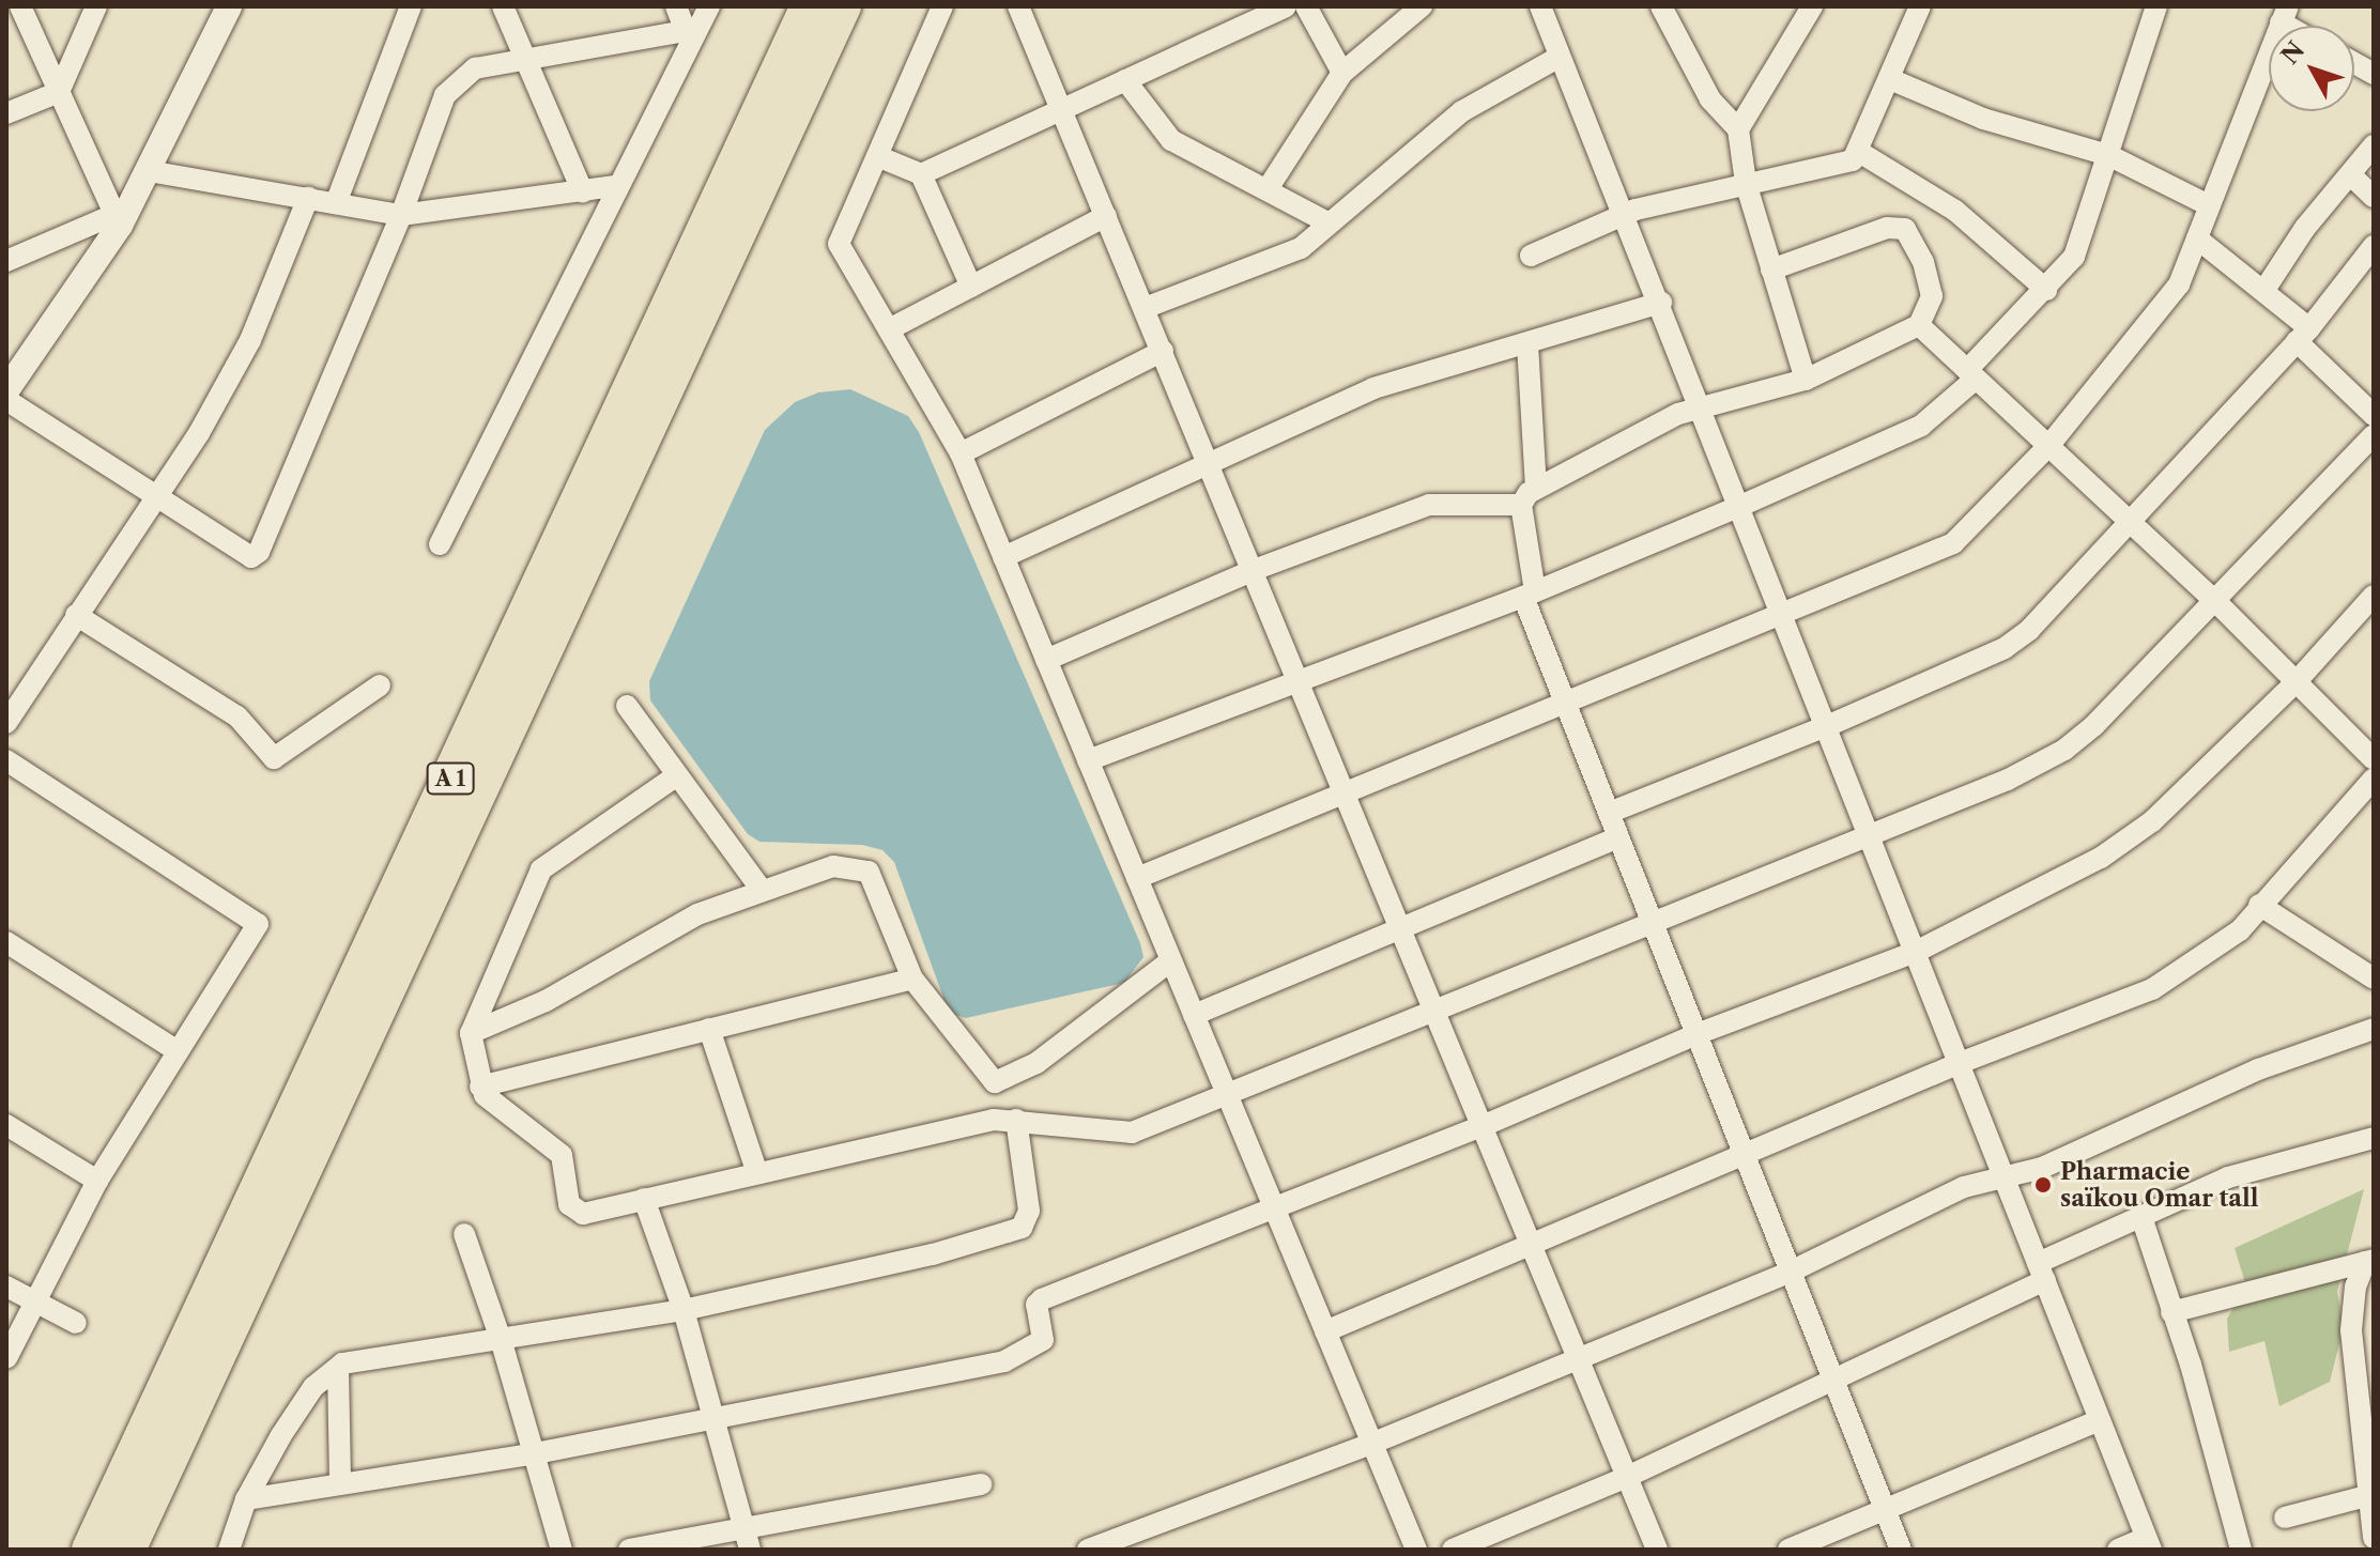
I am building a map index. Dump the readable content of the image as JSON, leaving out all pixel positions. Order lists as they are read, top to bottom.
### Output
{
  "streets": {
    "highway": ["A 1"]
  },
  "places": ["Pharmacie saïkou Omar tall"],
  "north": "top left"
}
